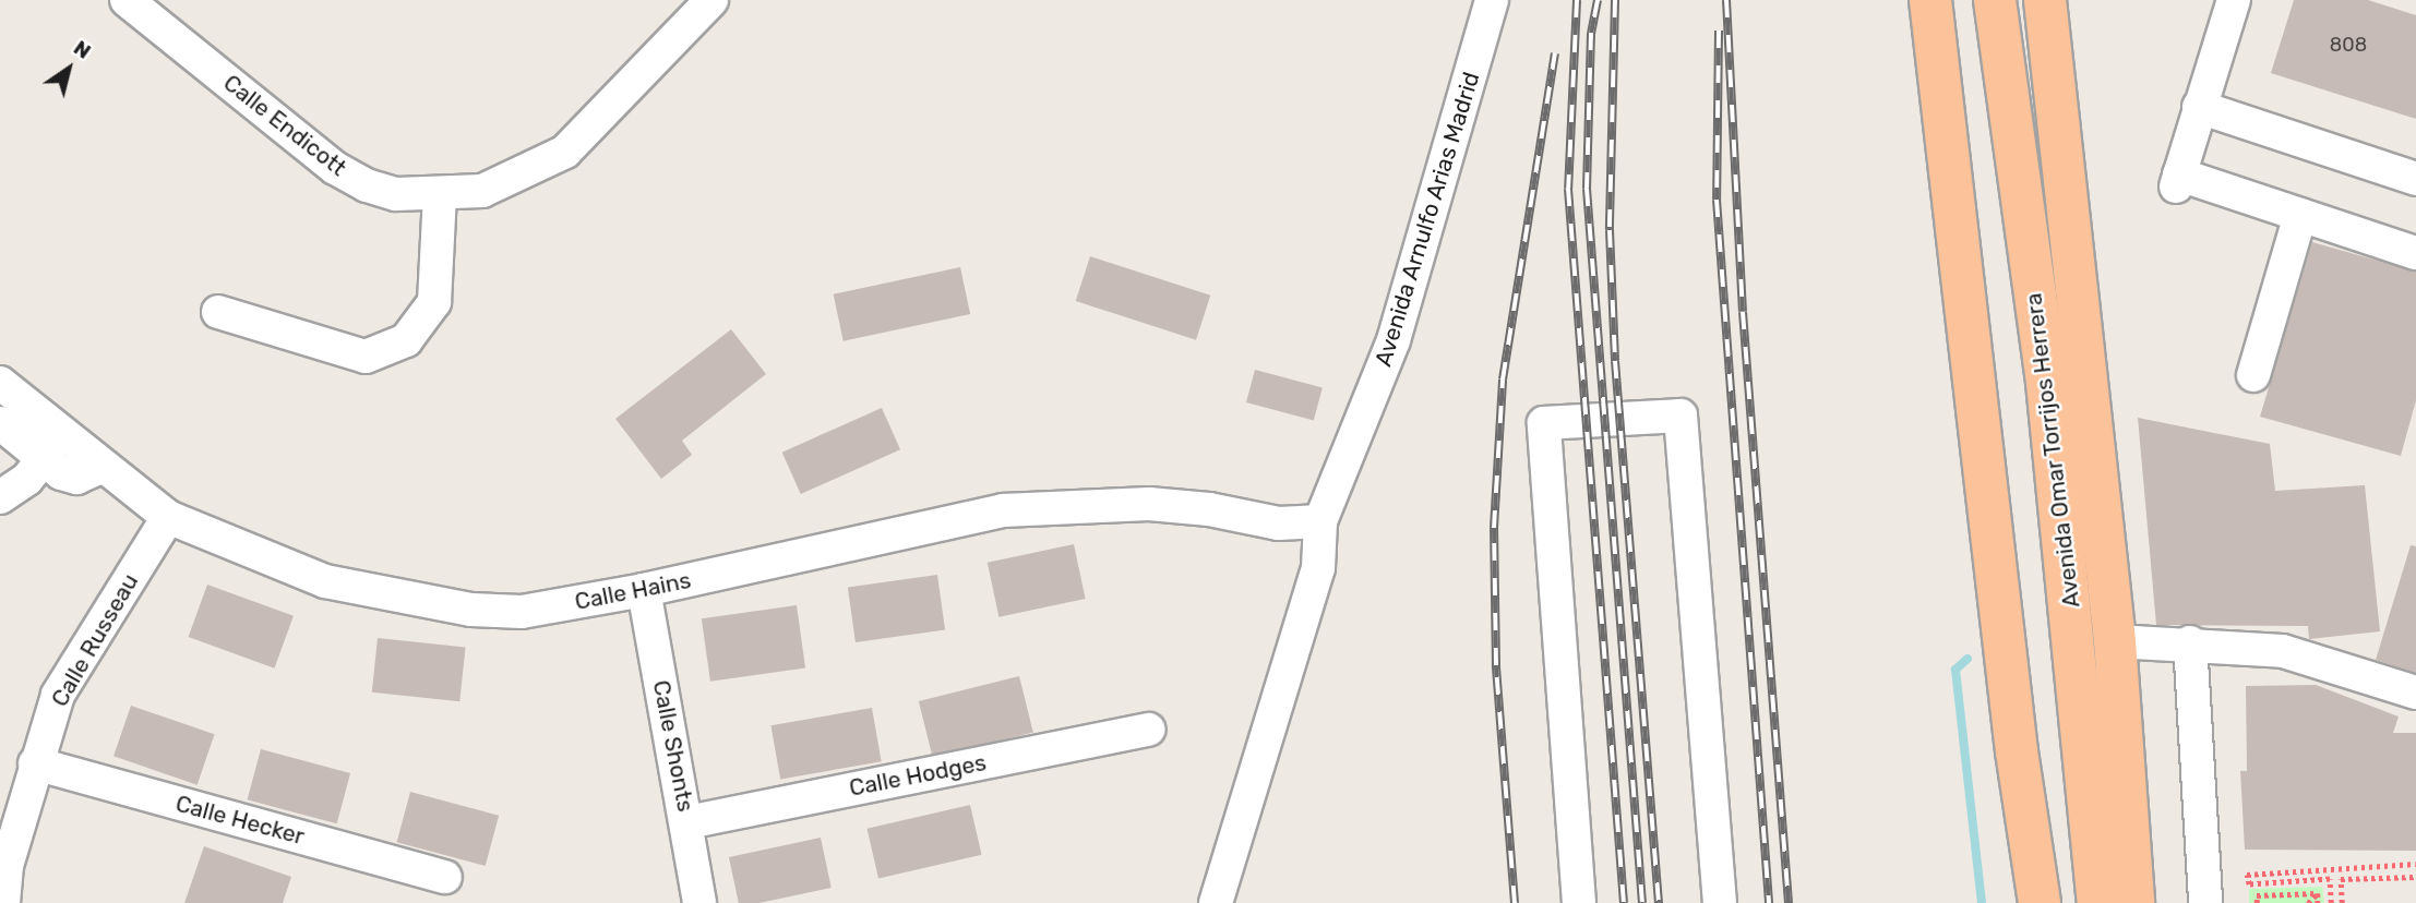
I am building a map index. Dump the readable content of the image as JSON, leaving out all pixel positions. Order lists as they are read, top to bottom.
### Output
{
  "streets": {
    "main road": ["Avenida Omar Torrijos Herrera"],
    "street": [
      "Calle Endicott",
      "Avenida Arnulfo Arias Madrid",
      "Calle Hains",
      "Calle Russeau",
      "Calle Shonts",
      "Calle Hodges",
      "Calle Hecker"
    ]
  },
  "crossings": [
    ["Avenida Arnulfo Arias Madrid", "Calle Hains"],
    ["Calle Hains", "Calle Russeau"],
    ["Calle Hains", "Calle Shonts"],
    ["Calle Russeau", "Calle Hecker"],
    ["Calle Shonts", "Calle Hodges"]
  ],
  "house_numbers": ["808"],
  "north": "top right"
}
